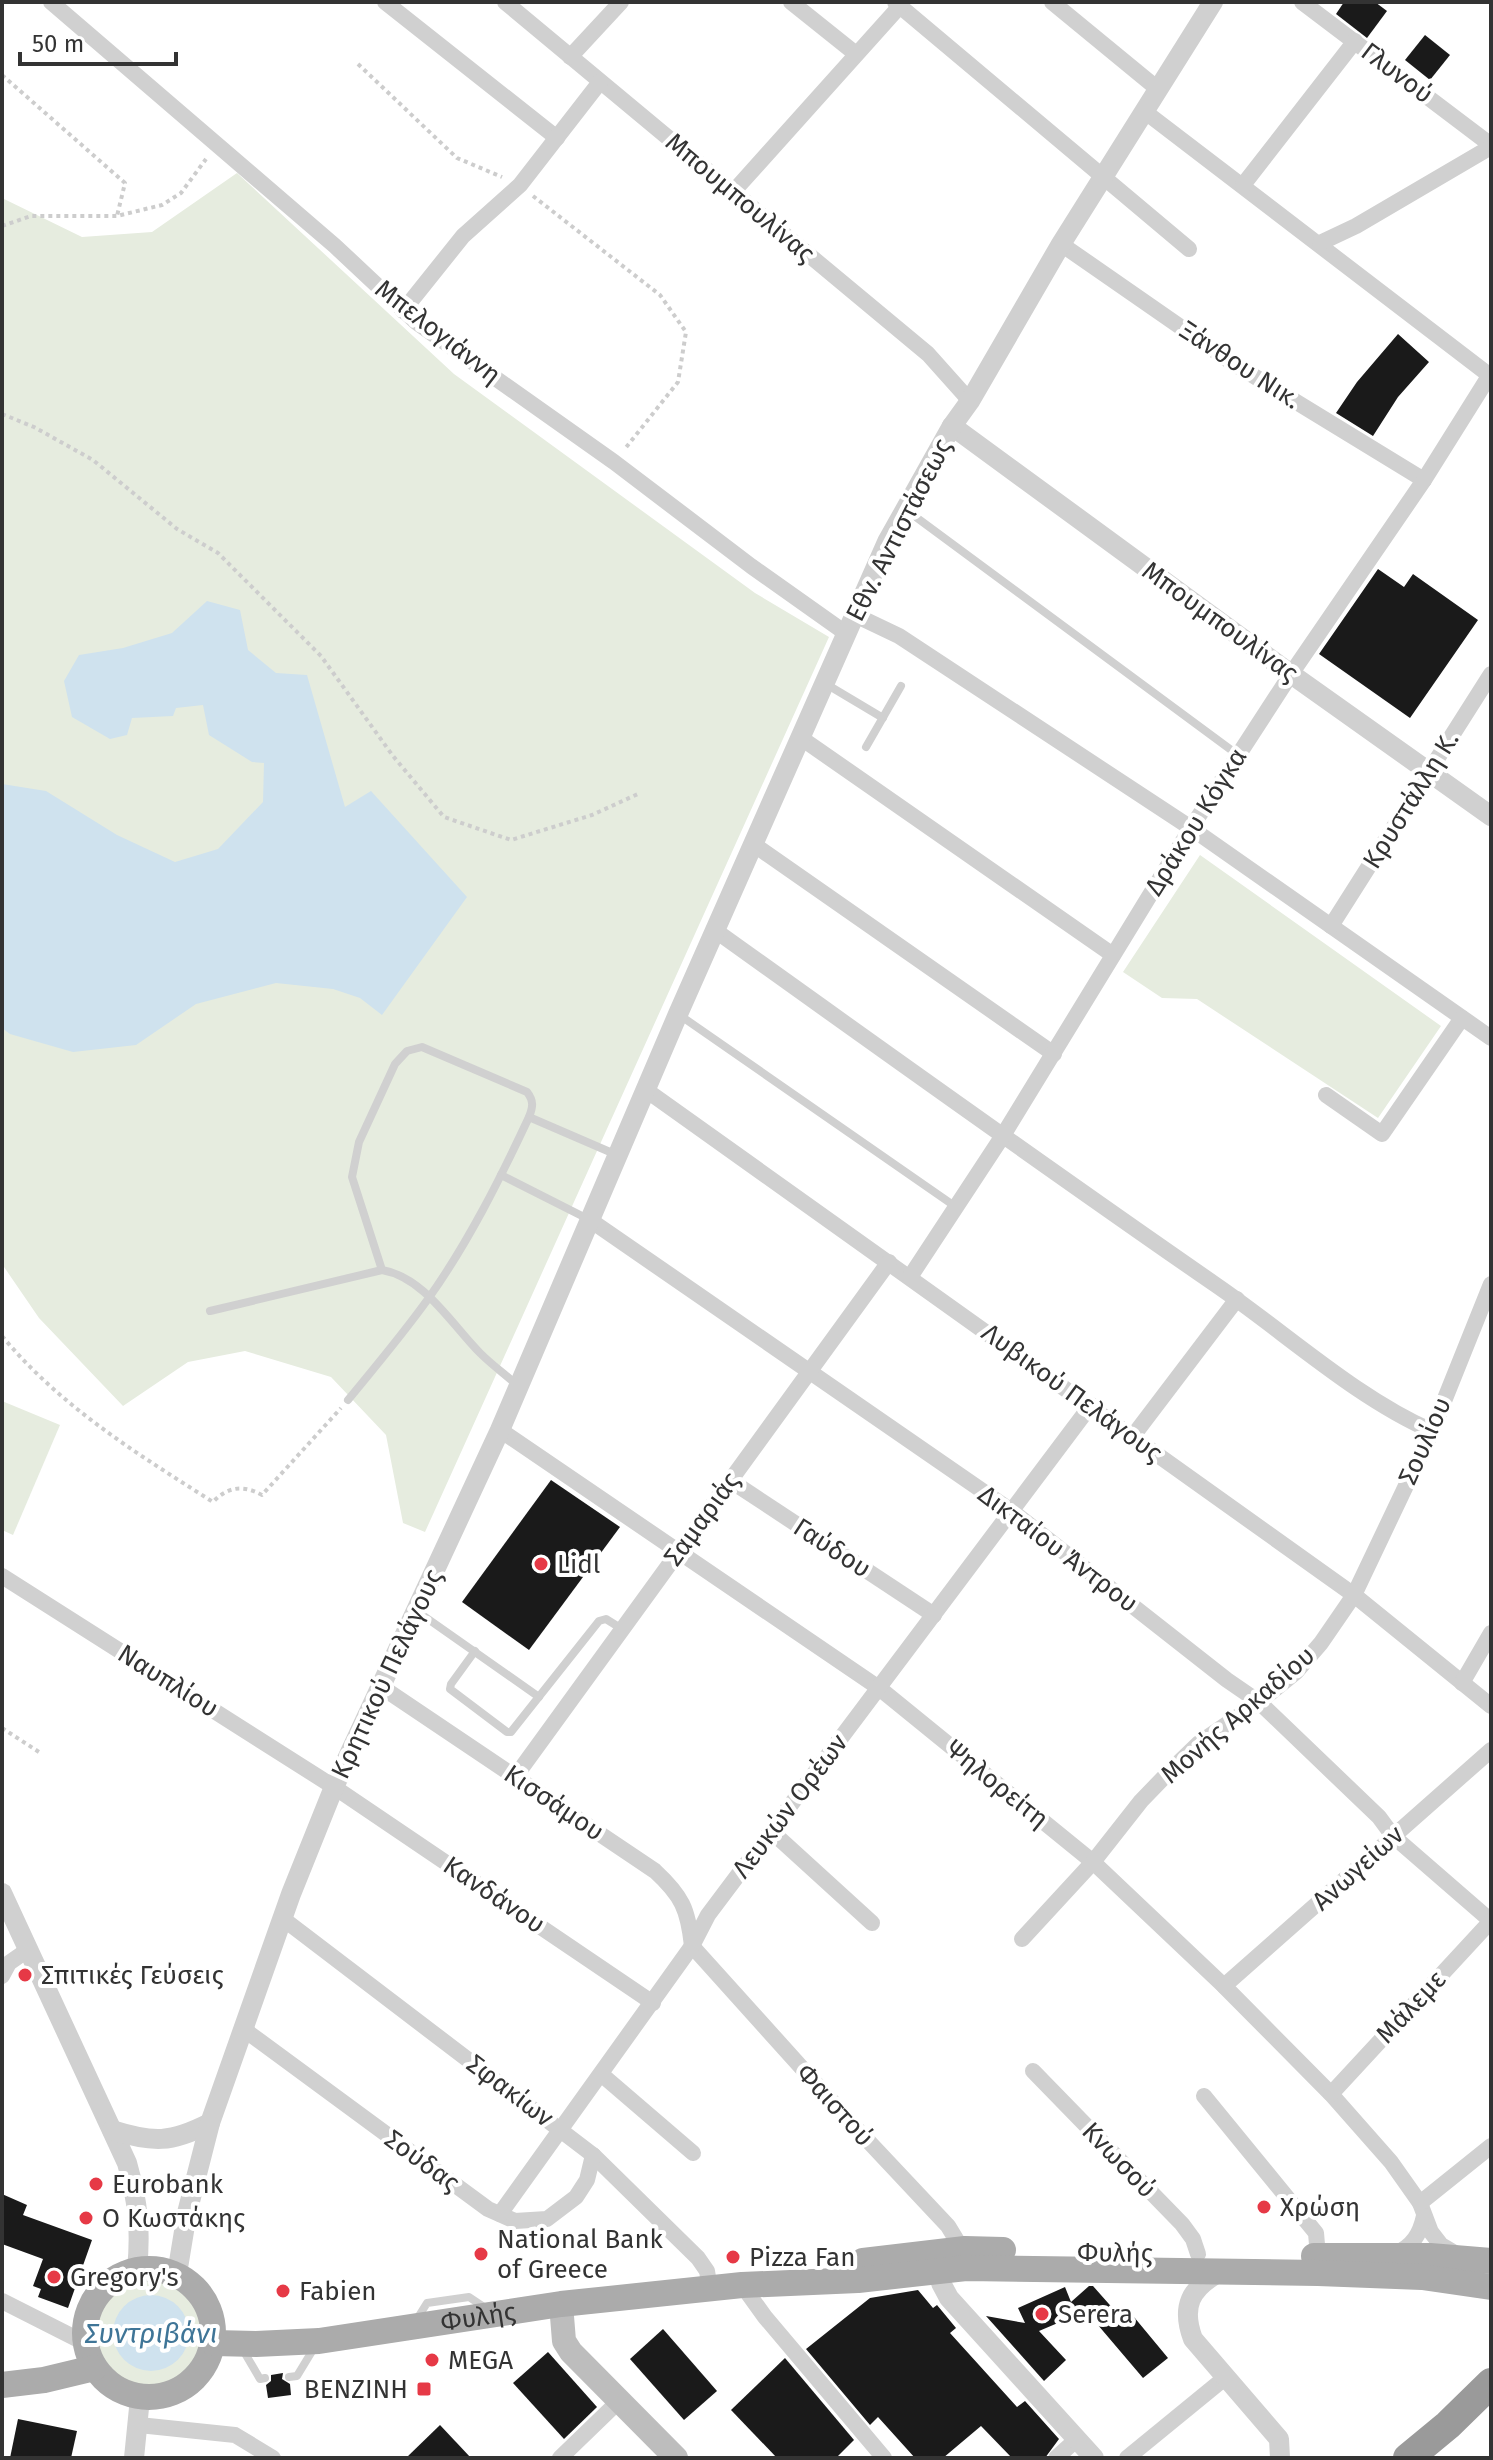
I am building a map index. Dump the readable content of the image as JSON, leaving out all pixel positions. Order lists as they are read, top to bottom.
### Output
{
  "streets": {
    "main road": ["Φυλής"],
    "street": [
      "Γλυνού",
      "Μπουμπουλίνας",
      "Μπελογιάννη",
      "Ξάνθου Νικ.",
      "Εθν. Αντιστάσεως",
      "Κρυστάλλη Κ.",
      "Δράκου Κόγκα",
      "Λυβικού Πελάγους",
      "Σουλίου",
      "Σαμαριάς",
      "Γαύδου",
      "Δικταίου Άντρου",
      "Κρητικού Πελάγους",
      "Ναυπλίου",
      "Μονής Αρκαδίου",
      "Ψηλορείτη",
      "Κισσάμου",
      "Λευκών Ορέων",
      "Ανωγείων",
      "Κανδάνου",
      "Μάλεμε",
      "Σφακίων",
      "Φαιστού",
      "Κνωσού",
      "Σούδας"
    ]
  },
  "crossings": [
    ["Μπουμπουλίνας", "Εθν. Αντιστάσεως"],
    ["Μπουμπουλίνας", "Κρυστάλλη Κ."],
    ["Μπουμπουλίνας", "Δράκου Κόγκα"],
    ["Μπελογιάννη", "Εθν. Αντιστάσεως"],
    ["Μπελογιάννη", "Κρυστάλλη Κ."],
    ["Μπελογιάννη", "Δράκου Κόγκα"],
    ["Ξάνθου Νικ.", "Εθν. Αντιστάσεως"],
    ["Ξάνθου Νικ.", "Δράκου Κόγκα"],
    ["Εθν. Αντιστάσεως", "Λυβικού Πελάγους"],
    ["Εθν. Αντιστάσεως", "Κρητικού Πελάγους"],
    ["Δράκου Κόγκα", "Λυβικού Πελάγους"],
    ["Λυβικού Πελάγους", "Σουλίου"],
    ["Λυβικού Πελάγους", "Σαμαριάς"],
    ["Λυβικού Πελάγους", "Κρητικού Πελάγους"],
    ["Λυβικού Πελάγους", "Μονής Αρκαδίου"],
    ["Λυβικού Πελάγους", "Λευκών Ορέων"],
    ["Σουλίου", "Μονής Αρκαδίου"],
    ["Σαμαριάς", "Γαύδου"],
    ["Σαμαριάς", "Δικταίου Άντρου"],
    ["Σαμαριάς", "Ψηλορείτη"],
    ["Σαμαριάς", "Κισσάμου"],
    ["Γαύδου", "Λευκών Ορέων"],
    ["Δικταίου Άντρου", "Κρητικού Πελάγους"],
    ["Δικταίου Άντρου", "Μονής Αρκαδίου"],
    ["Δικταίου Άντρου", "Λευκών Ορέων"],
    ["Δικταίου Άντρου", "Ανωγείων"],
    ["Δικταίου Άντρου", "Μάλεμε"],
    ["Κρητικού Πελάγους", "Ναυπλίου"],
    ["Κρητικού Πελάγους", "Ψηλορείτη"],
    ["Κρητικού Πελάγους", "Κισσάμου"],
    ["Κρητικού Πελάγους", "Κανδάνου"],
    ["Κρητικού Πελάγους", "Σφακίων"],
    ["Κρητικού Πελάγους", "Σούδας"],
    ["Κρητικού Πελάγους", "Φυλής"],
    ["Ναυπλίου", "Κανδάνου"],
    ["Μονής Αρκαδίου", "Ψηλορείτη"],
    ["Ψηλορείτη", "Λευκών Ορέων"],
    ["Ψηλορείτη", "Ανωγείων"],
    ["Ψηλορείτη", "Μάλεμε"],
    ["Ψηλορείτη", "Φυλής"],
    ["Κισσάμου", "Λευκών Ορέων"],
    ["Κισσάμου", "Φαιστού"],
    ["Λευκών Ορέων", "Κανδάνου"],
    ["Λευκών Ορέων", "Σφακίων"],
    ["Λευκών Ορέων", "Φαιστού"],
    ["Λευκών Ορέων", "Σούδας"],
    ["Σφακίων", "Σούδας"],
    ["Σφακίων", "Φυλής"],
    ["Φαιστού", "Φυλής"],
    ["Κνωσού", "Φυλής"]
  ],
  "water": ["Συντριβάνι"],
  "places": {
    "other": [
      "Lidl",
      "Σπιτικές Γεύσεις",
      "Eurobank",
      "Χρώση",
      "Ο Κωστάκης",
      "National Bank of Greece",
      "Pizza Fan",
      "Gregory's",
      "Fabien",
      "Serera",
      "MEGA"
    ],
    "transit": ["ΒΕΝΖΙΝΗ"]
  },
  "scale_bar": "50 m"
}
